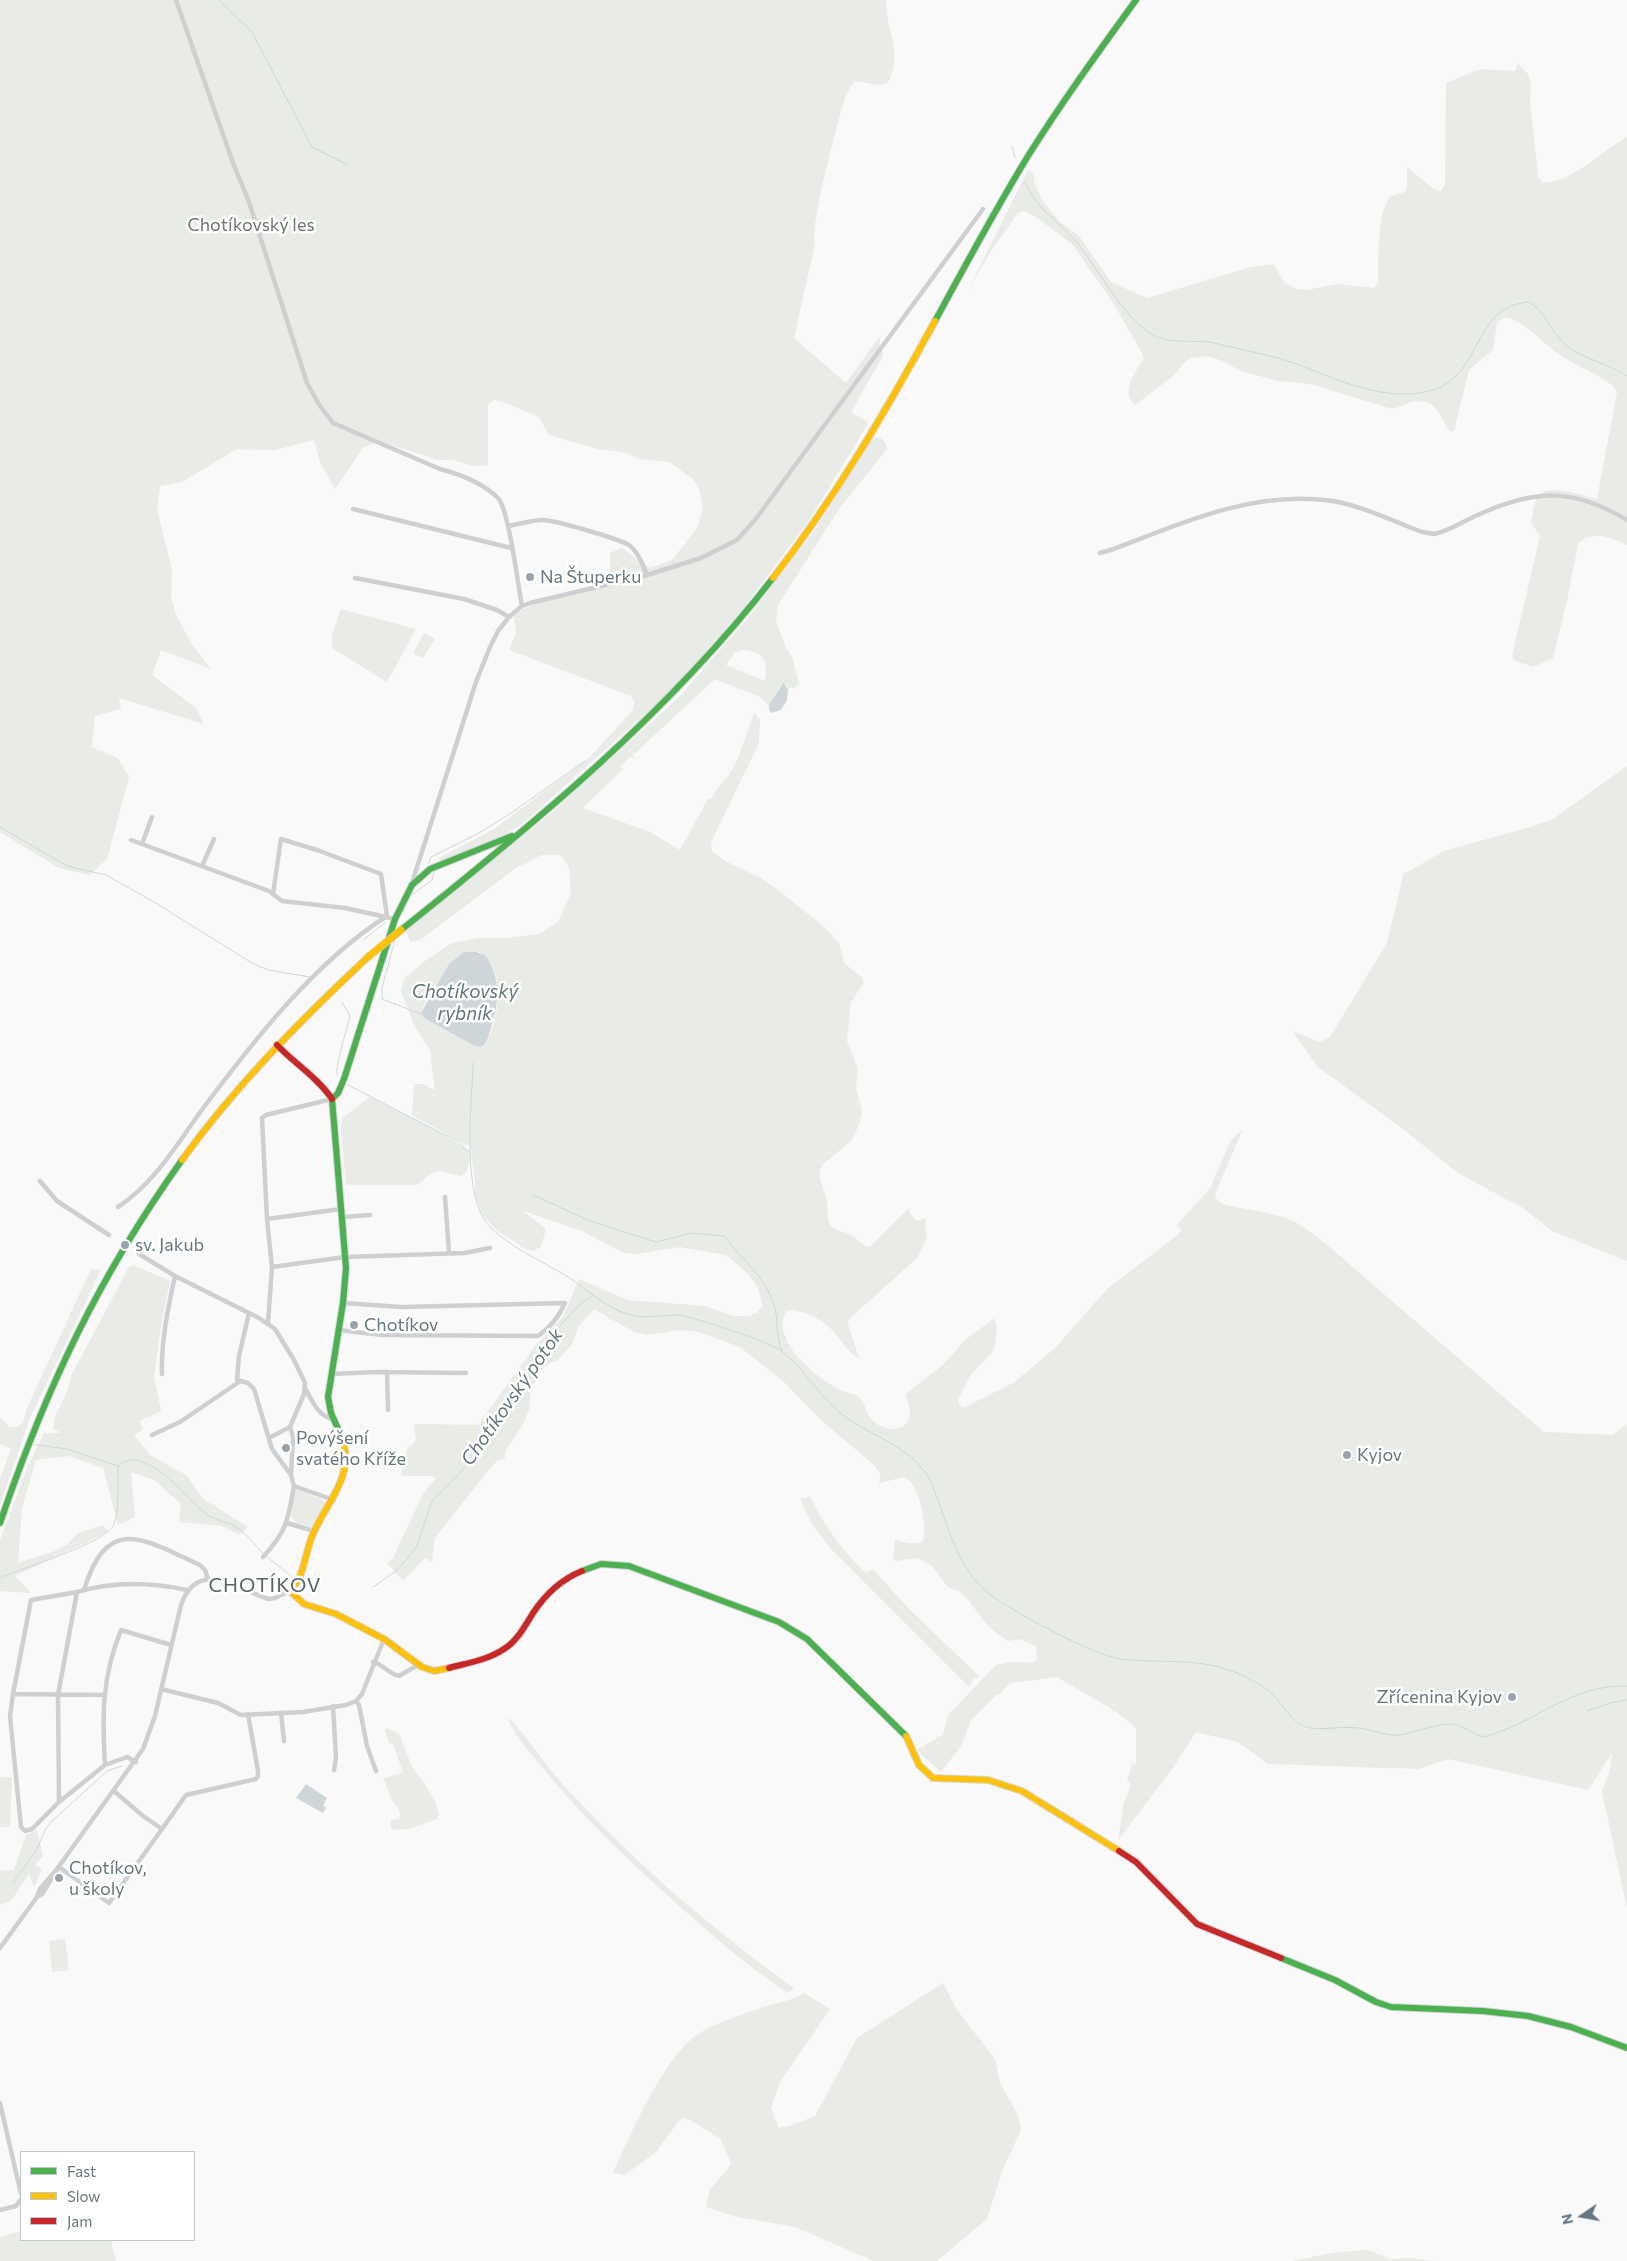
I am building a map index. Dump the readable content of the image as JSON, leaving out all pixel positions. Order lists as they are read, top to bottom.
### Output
{
  "districts": ["CHOTÍKOV"],
  "water": ["Chotíkovský rybník", "Chotíkovský potok"],
  "parks": ["Chotíkovský les"],
  "places": [
    "Na Štuperku",
    "sv. Jakub",
    "Chotíkov",
    "Povýšení svatého Kříže",
    "Kyjov",
    "Zřícenina Kyjov",
    "Chotíkov, u školy"
  ],
  "legend": ["Fast", "Slow", "Jam"],
  "north": "left"
}
